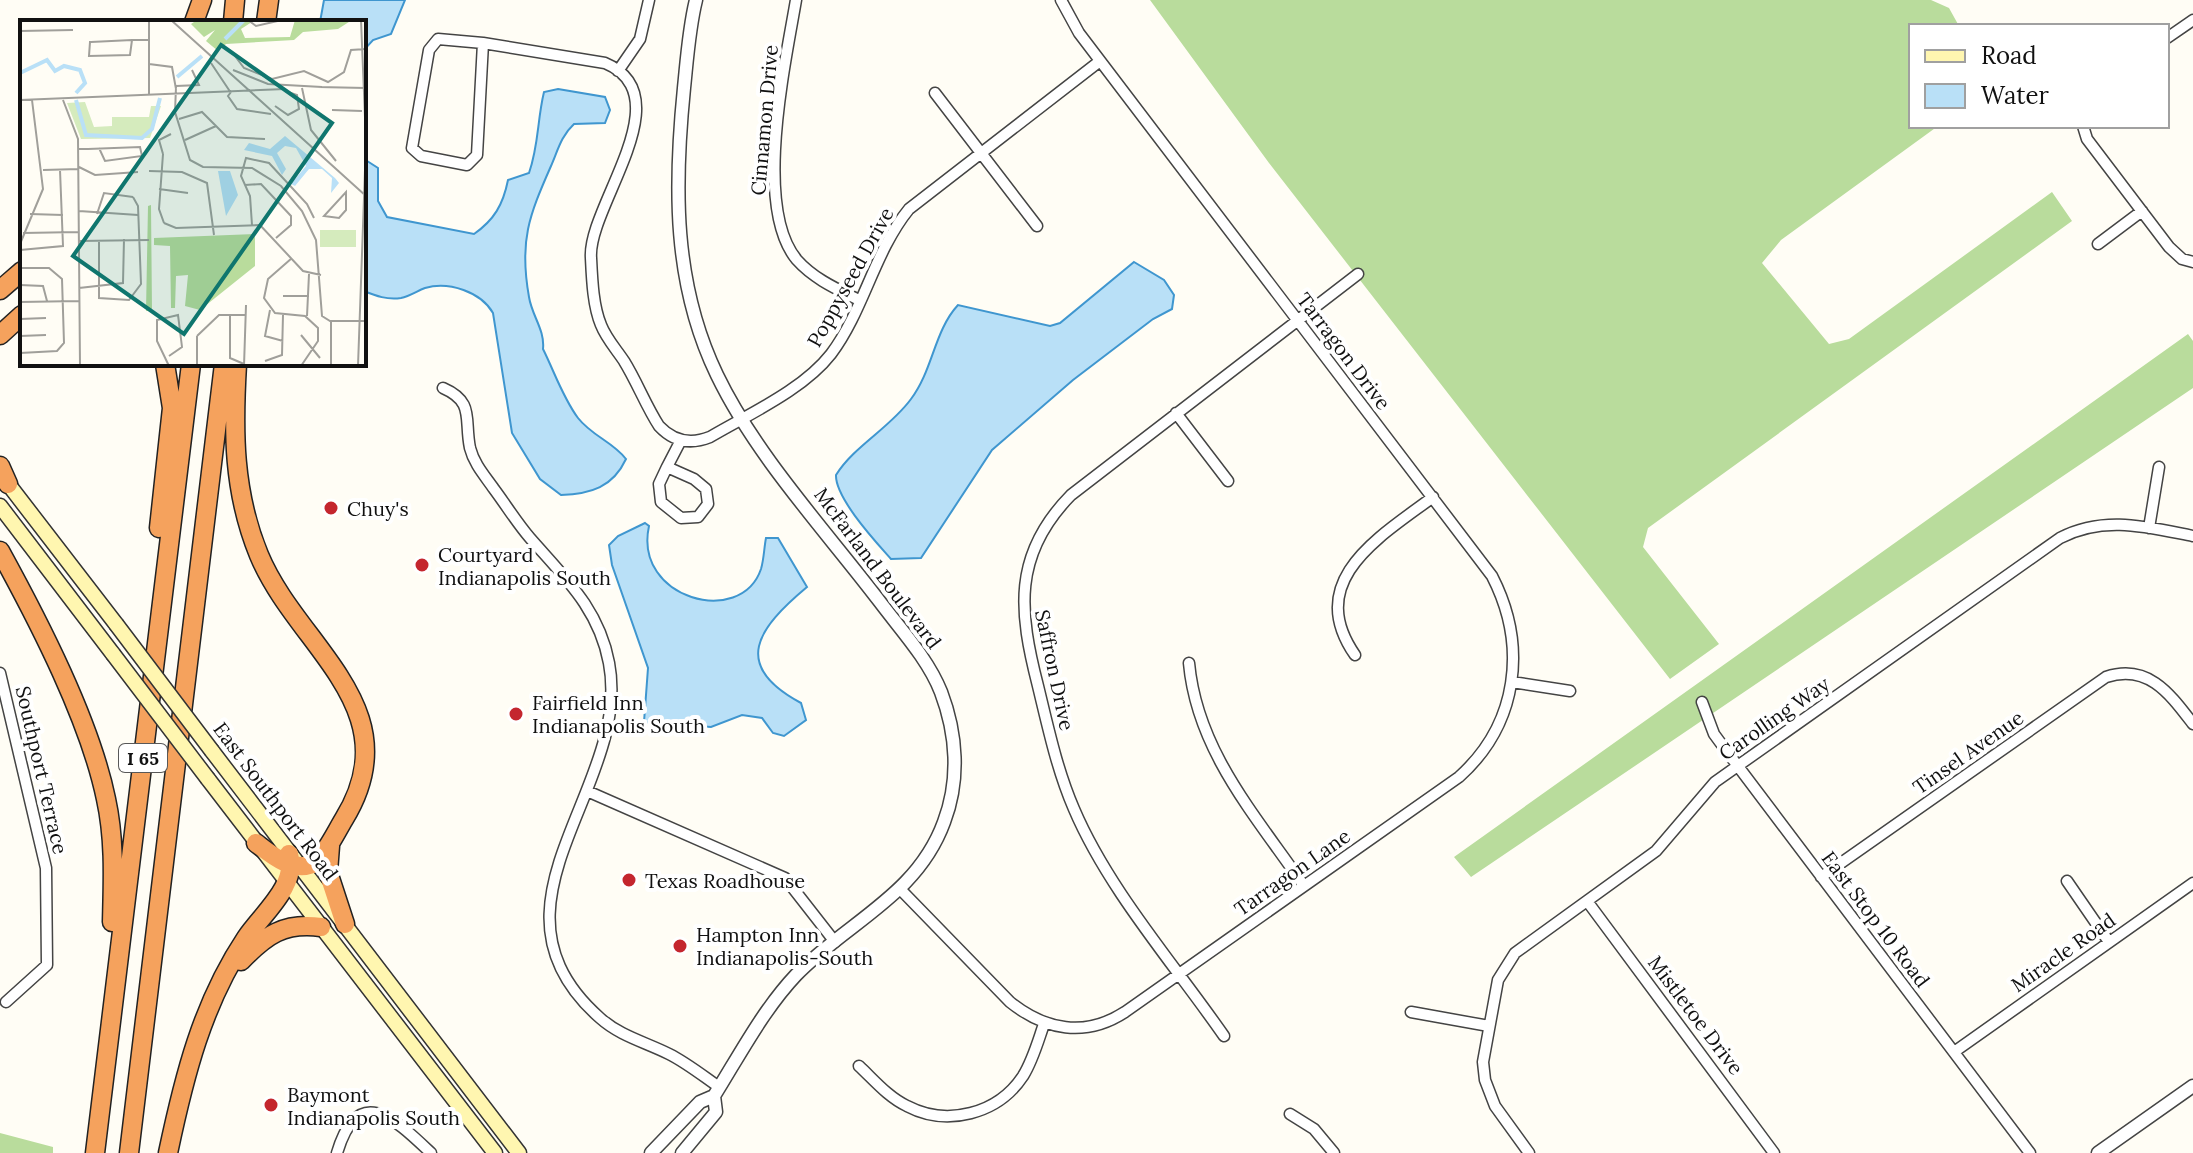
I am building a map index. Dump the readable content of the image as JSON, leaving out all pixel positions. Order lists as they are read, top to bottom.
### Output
{
  "streets": {
    "highway": ["I 65"],
    "main road": ["East Southport Road"],
    "street": [
      "Cinnamon Drive",
      "Poppyseed Drive",
      "Tarragon Drive",
      "McFarland Boulevard",
      "Saffron Drive",
      "Carolling Way",
      "Tinsel Avenue",
      "Southport Terrace",
      "Tarragon Lane",
      "East Stop 10 Road",
      "Miracle Road",
      "Mistletoe Drive"
    ]
  },
  "crossings": [
    ["Cinnamon Drive", "Poppyseed Drive"],
    ["Poppyseed Drive", "Tarragon Drive"],
    ["Poppyseed Drive", "McFarland Boulevard"],
    ["Tarragon Drive", "Saffron Drive"],
    ["Tarragon Drive", "Tarragon Lane"],
    ["Saffron Drive", "Tarragon Lane"],
    ["Carolling Way", "East Stop 10 Road"],
    ["Carolling Way", "Mistletoe Drive"],
    ["Tinsel Avenue", "East Stop 10 Road"],
    ["East Stop 10 Road", "Miracle Road"]
  ],
  "places": [
    "Chuy's",
    "Courtyard Indianapolis South",
    "Fairfield Inn Indianapolis South",
    "Texas Roadhouse",
    "Hampton Inn Indianapolis-South",
    "Baymont Indianapolis South"
  ],
  "legend": ["Road", "Water"]
}
